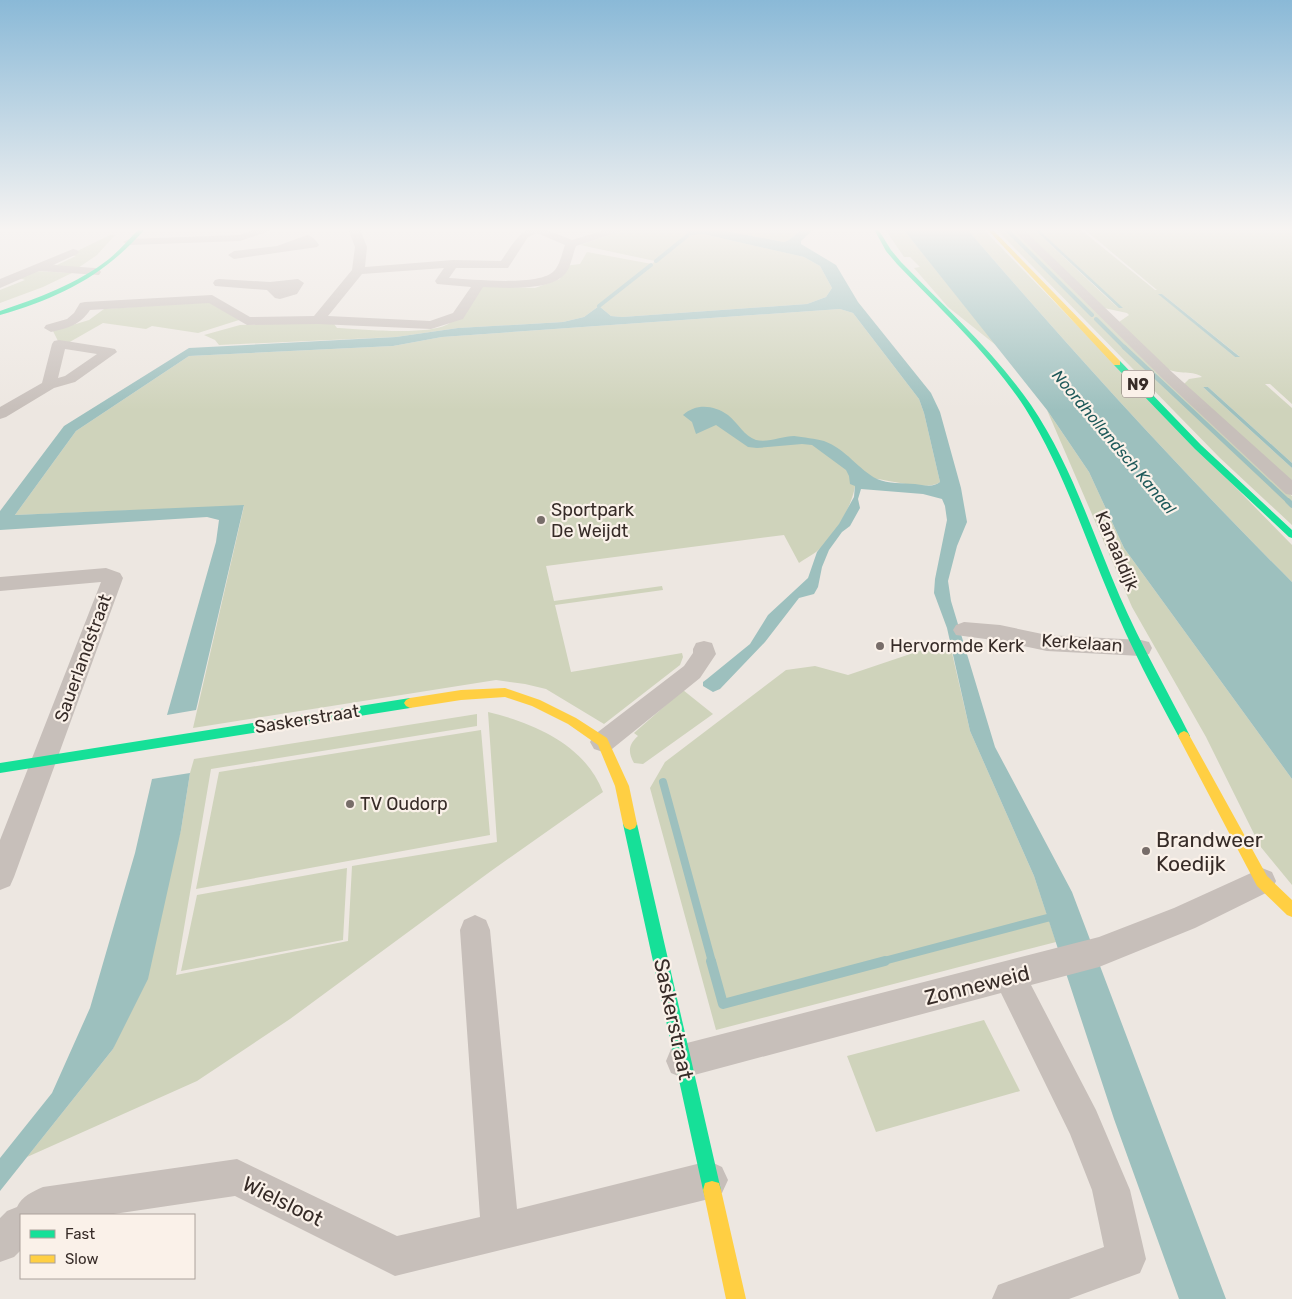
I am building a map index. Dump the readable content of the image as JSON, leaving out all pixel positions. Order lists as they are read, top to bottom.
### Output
{
  "streets": {
    "street": [
      "N9",
      "Kanaaldijk",
      "Kerkelaan",
      "Sauerlandstraat",
      "Saskerstraat",
      "Zonneweid",
      "Wielsloot"
    ]
  },
  "crossings": [
    ["Kanaaldijk", "Kerkelaan"],
    ["Kanaaldijk", "Zonneweid"],
    ["Sauerlandstraat", "Saskerstraat"],
    ["Saskerstraat", "Zonneweid"],
    ["Saskerstraat", "Wielsloot"]
  ],
  "water": ["Noordhollandsch Kanaal"],
  "places": [
    "Sportpark De Weijdt",
    "Hervormde Kerk",
    "TV Oudorp",
    "Brandweer Koedijk"
  ],
  "legend": ["Fast", "Slow"]
}
